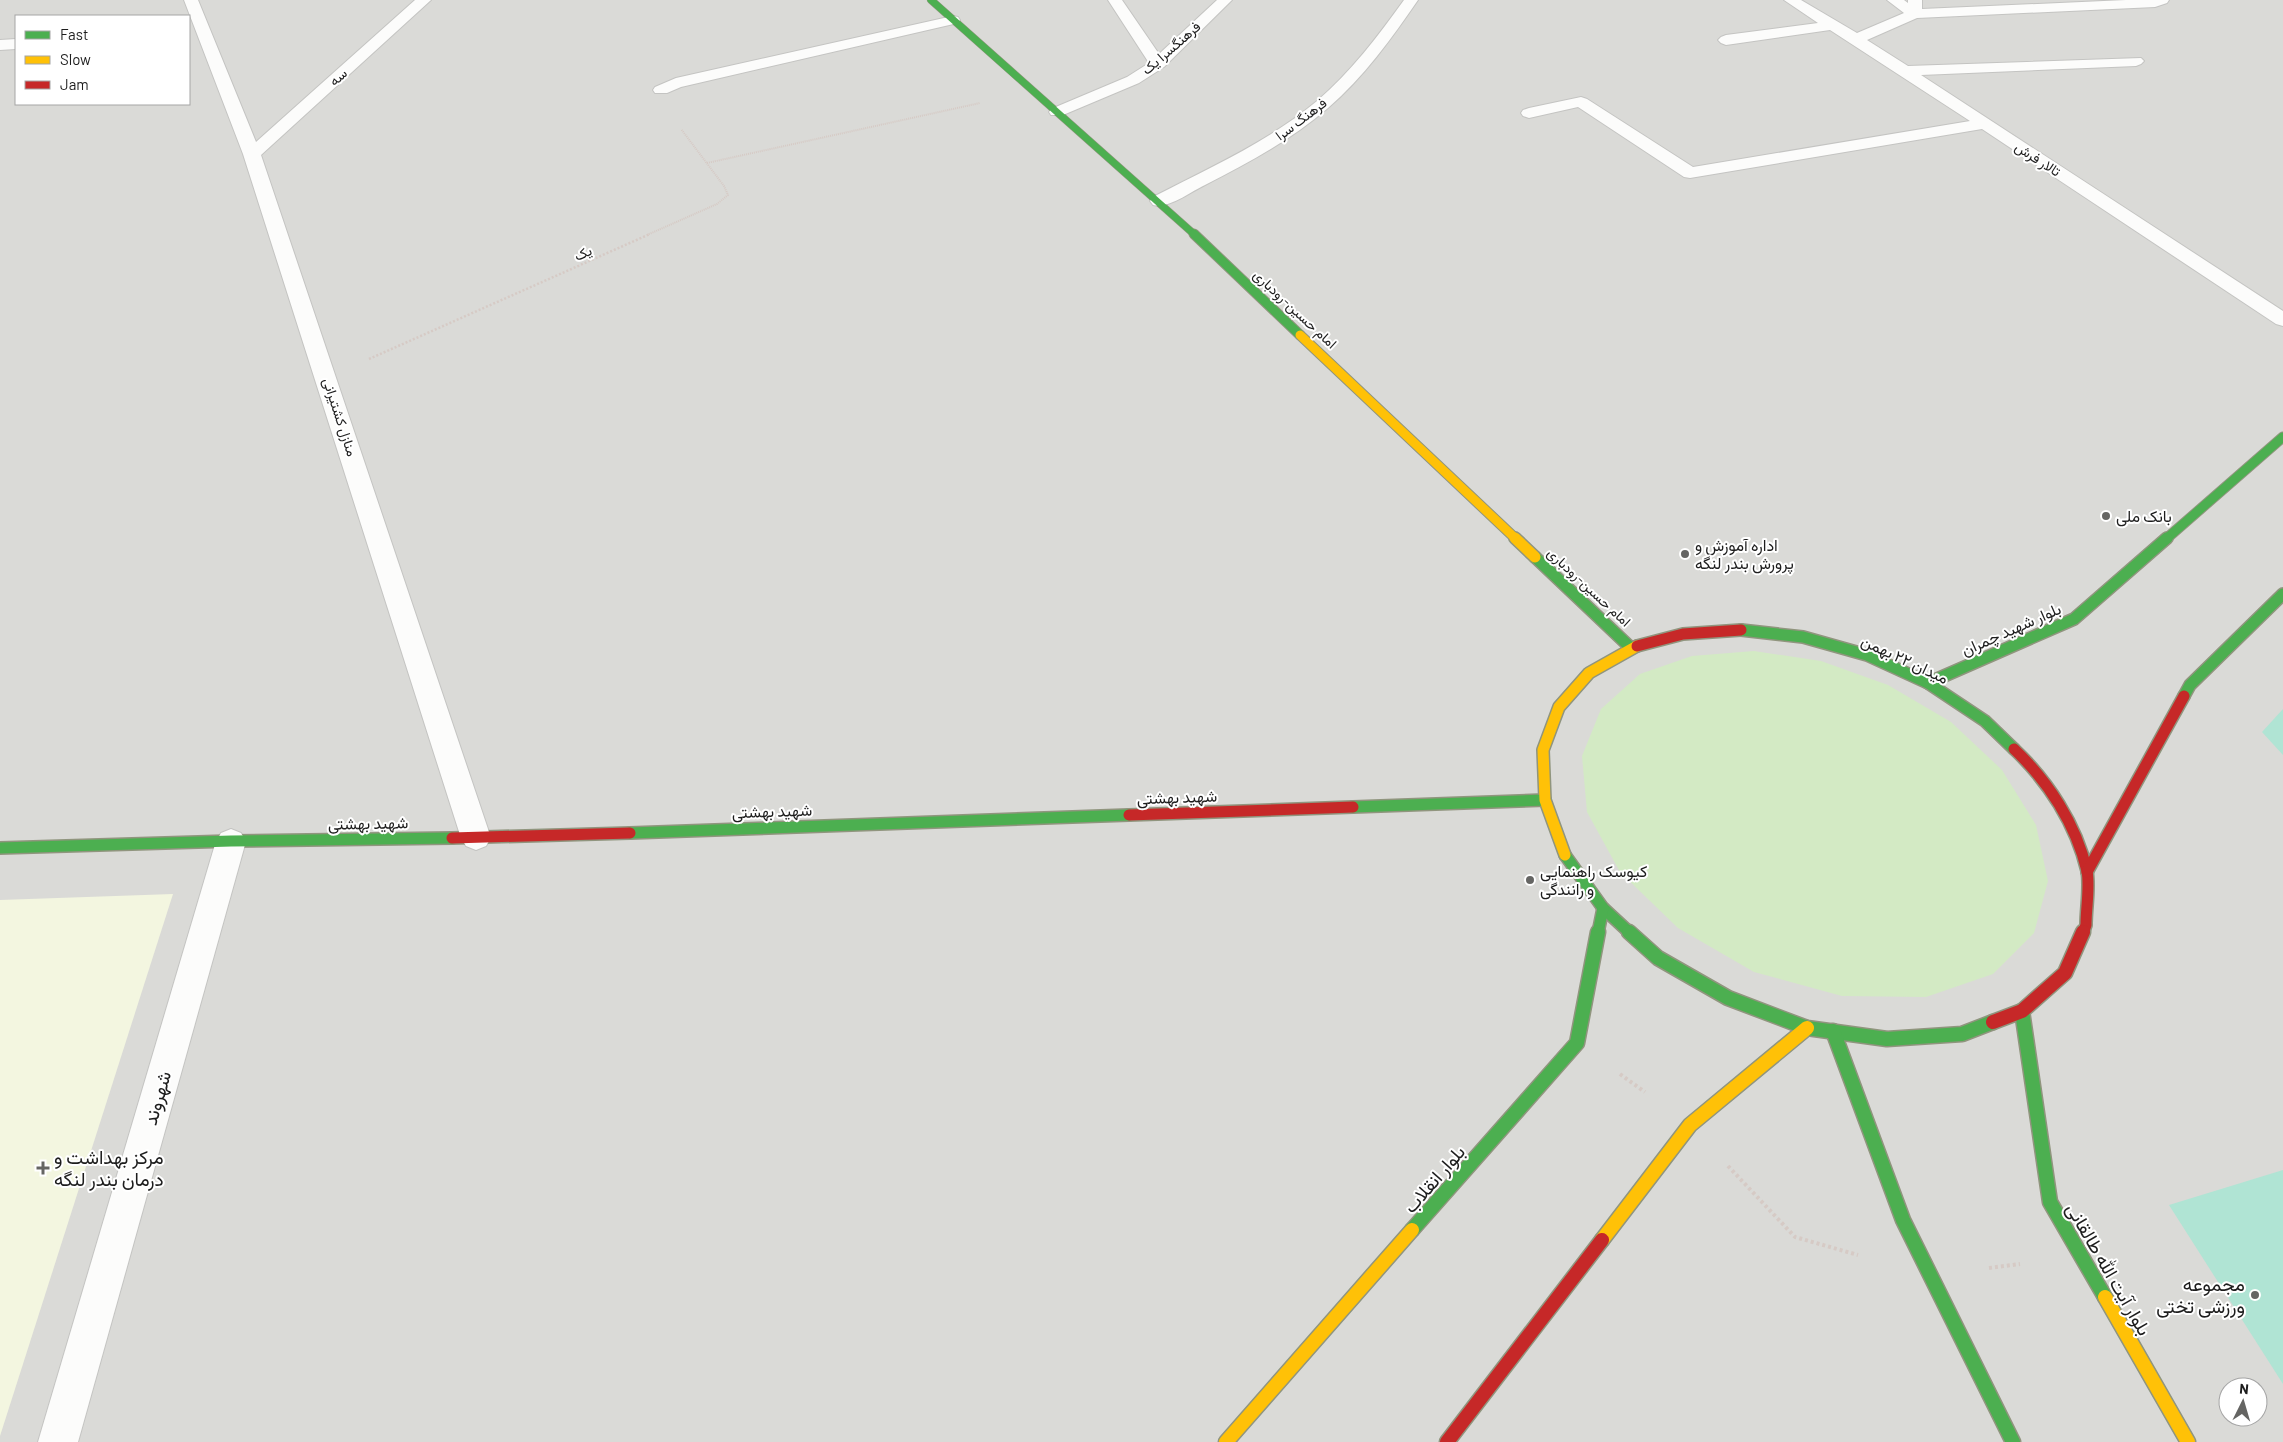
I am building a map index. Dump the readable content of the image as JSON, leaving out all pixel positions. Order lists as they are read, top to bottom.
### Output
{
  "streets": {
    "main road": [
      "امام حسین-رودباری",
      "بلوار شهید چمران",
      "میدان ۲۲ بهمن",
      "شهید بهشتی",
      "بلوار انقلاب",
      "بلوار آیت الله طالقانی"
    ],
    "street": [
      "فرهنگسرا یک",
      "سه",
      "فرهنگ سرا",
      "تالار فرش",
      "منازل کشتیرانی",
      "شهروند"
    ],
    "path": ["یک"]
  },
  "crossings": [
    ["فرهنگسرا یک", "امام حسین-رودباری"],
    ["سه", "منازل کشتیرانی"],
    ["فرهنگ سرا", "امام حسین-رودباری"],
    ["یک", "منازل کشتیرانی"],
    ["امام حسین-رودباری", "میدان ۲۲ بهمن"],
    ["منازل کشتیرانی", "شهید بهشتی"],
    ["بلوار شهید چمران", "میدان ۲۲ بهمن"],
    ["میدان ۲۲ بهمن", "شهید بهشتی"],
    ["میدان ۲۲ بهمن", "بلوار آیت الله طالقانی"],
    ["شهید بهشتی", "شهروند"]
  ],
  "places": {
    "other": [
      "بانک ملی",
      "اداره آموزش و پرورش بندر لنگه",
      "کیوسک راهنمایی و رانندگی",
      "مجموعه ورزشی تختی"
    ],
    "health": ["مرکز بهداشت و درمان بندر لنگه"]
  },
  "legend": ["Fast", "Slow", "Jam"],
  "north": "top"
}
